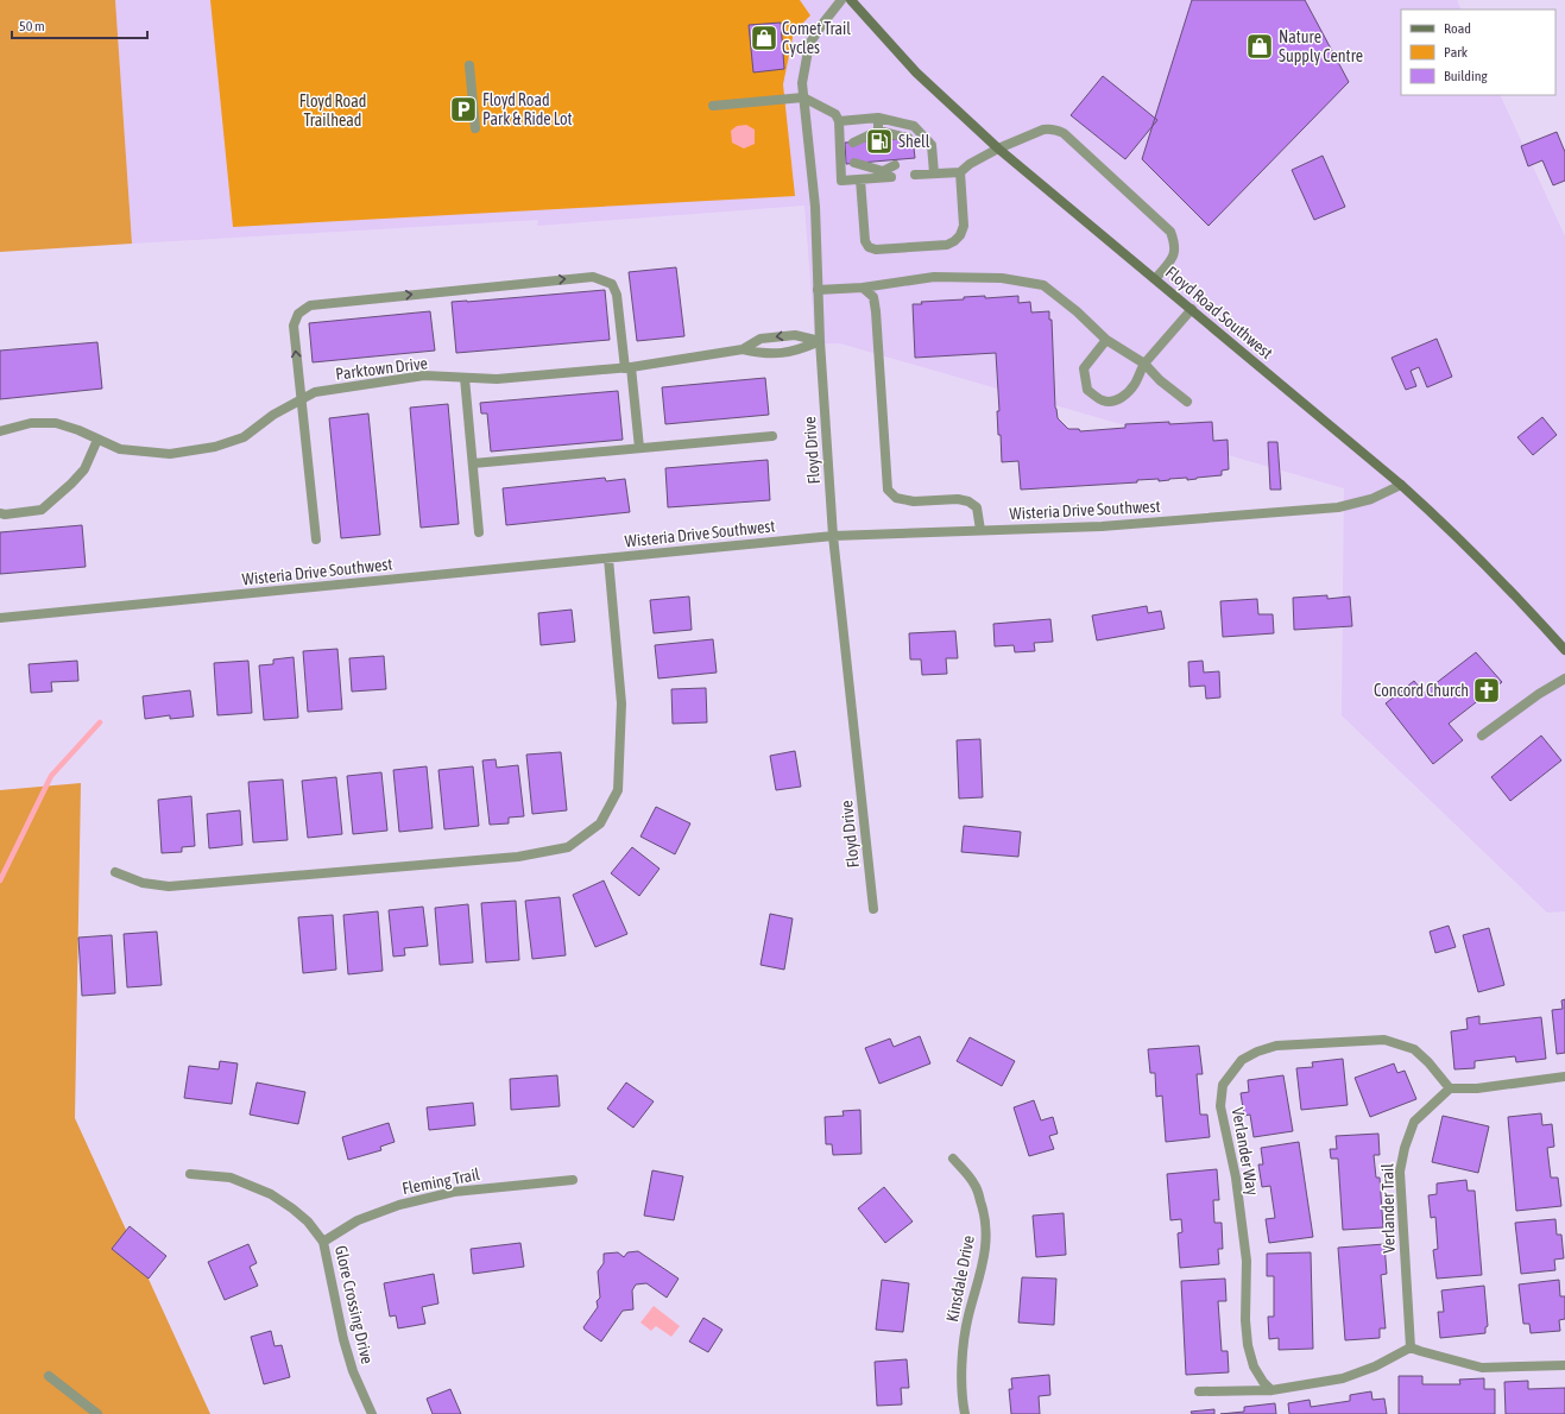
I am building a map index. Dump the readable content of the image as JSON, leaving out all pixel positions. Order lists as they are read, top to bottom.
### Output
{
  "streets": {
    "main road": ["Floyd Road Southwest"],
    "street": [
      "Parktown Drive",
      "Floyd Drive",
      "Wisteria Drive Southwest",
      "Verlander Way",
      "Fleming Trail",
      "Verlander Trail",
      "Kinsdale Drive",
      "Glore Crossing Drive"
    ]
  },
  "crossings": [
    ["Floyd Road Southwest", "Wisteria Drive Southwest"],
    ["Parktown Drive", "Floyd Drive"],
    ["Floyd Drive", "Wisteria Drive Southwest"],
    ["Verlander Way", "Verlander Trail"],
    ["Fleming Trail", "Glore Crossing Drive"]
  ],
  "parks": ["Floyd Road Trailhead"],
  "places": {
    "shop": ["Comet Trail Cycles", "Nature Supply Centre"],
    "parking": ["Floyd Road Park & Ride Lot"],
    "fuel station": ["Shell"],
    "church": ["Concord Church"]
  },
  "legend": ["Road", "Park", "Building"],
  "scale_bar": "50 m"
}
